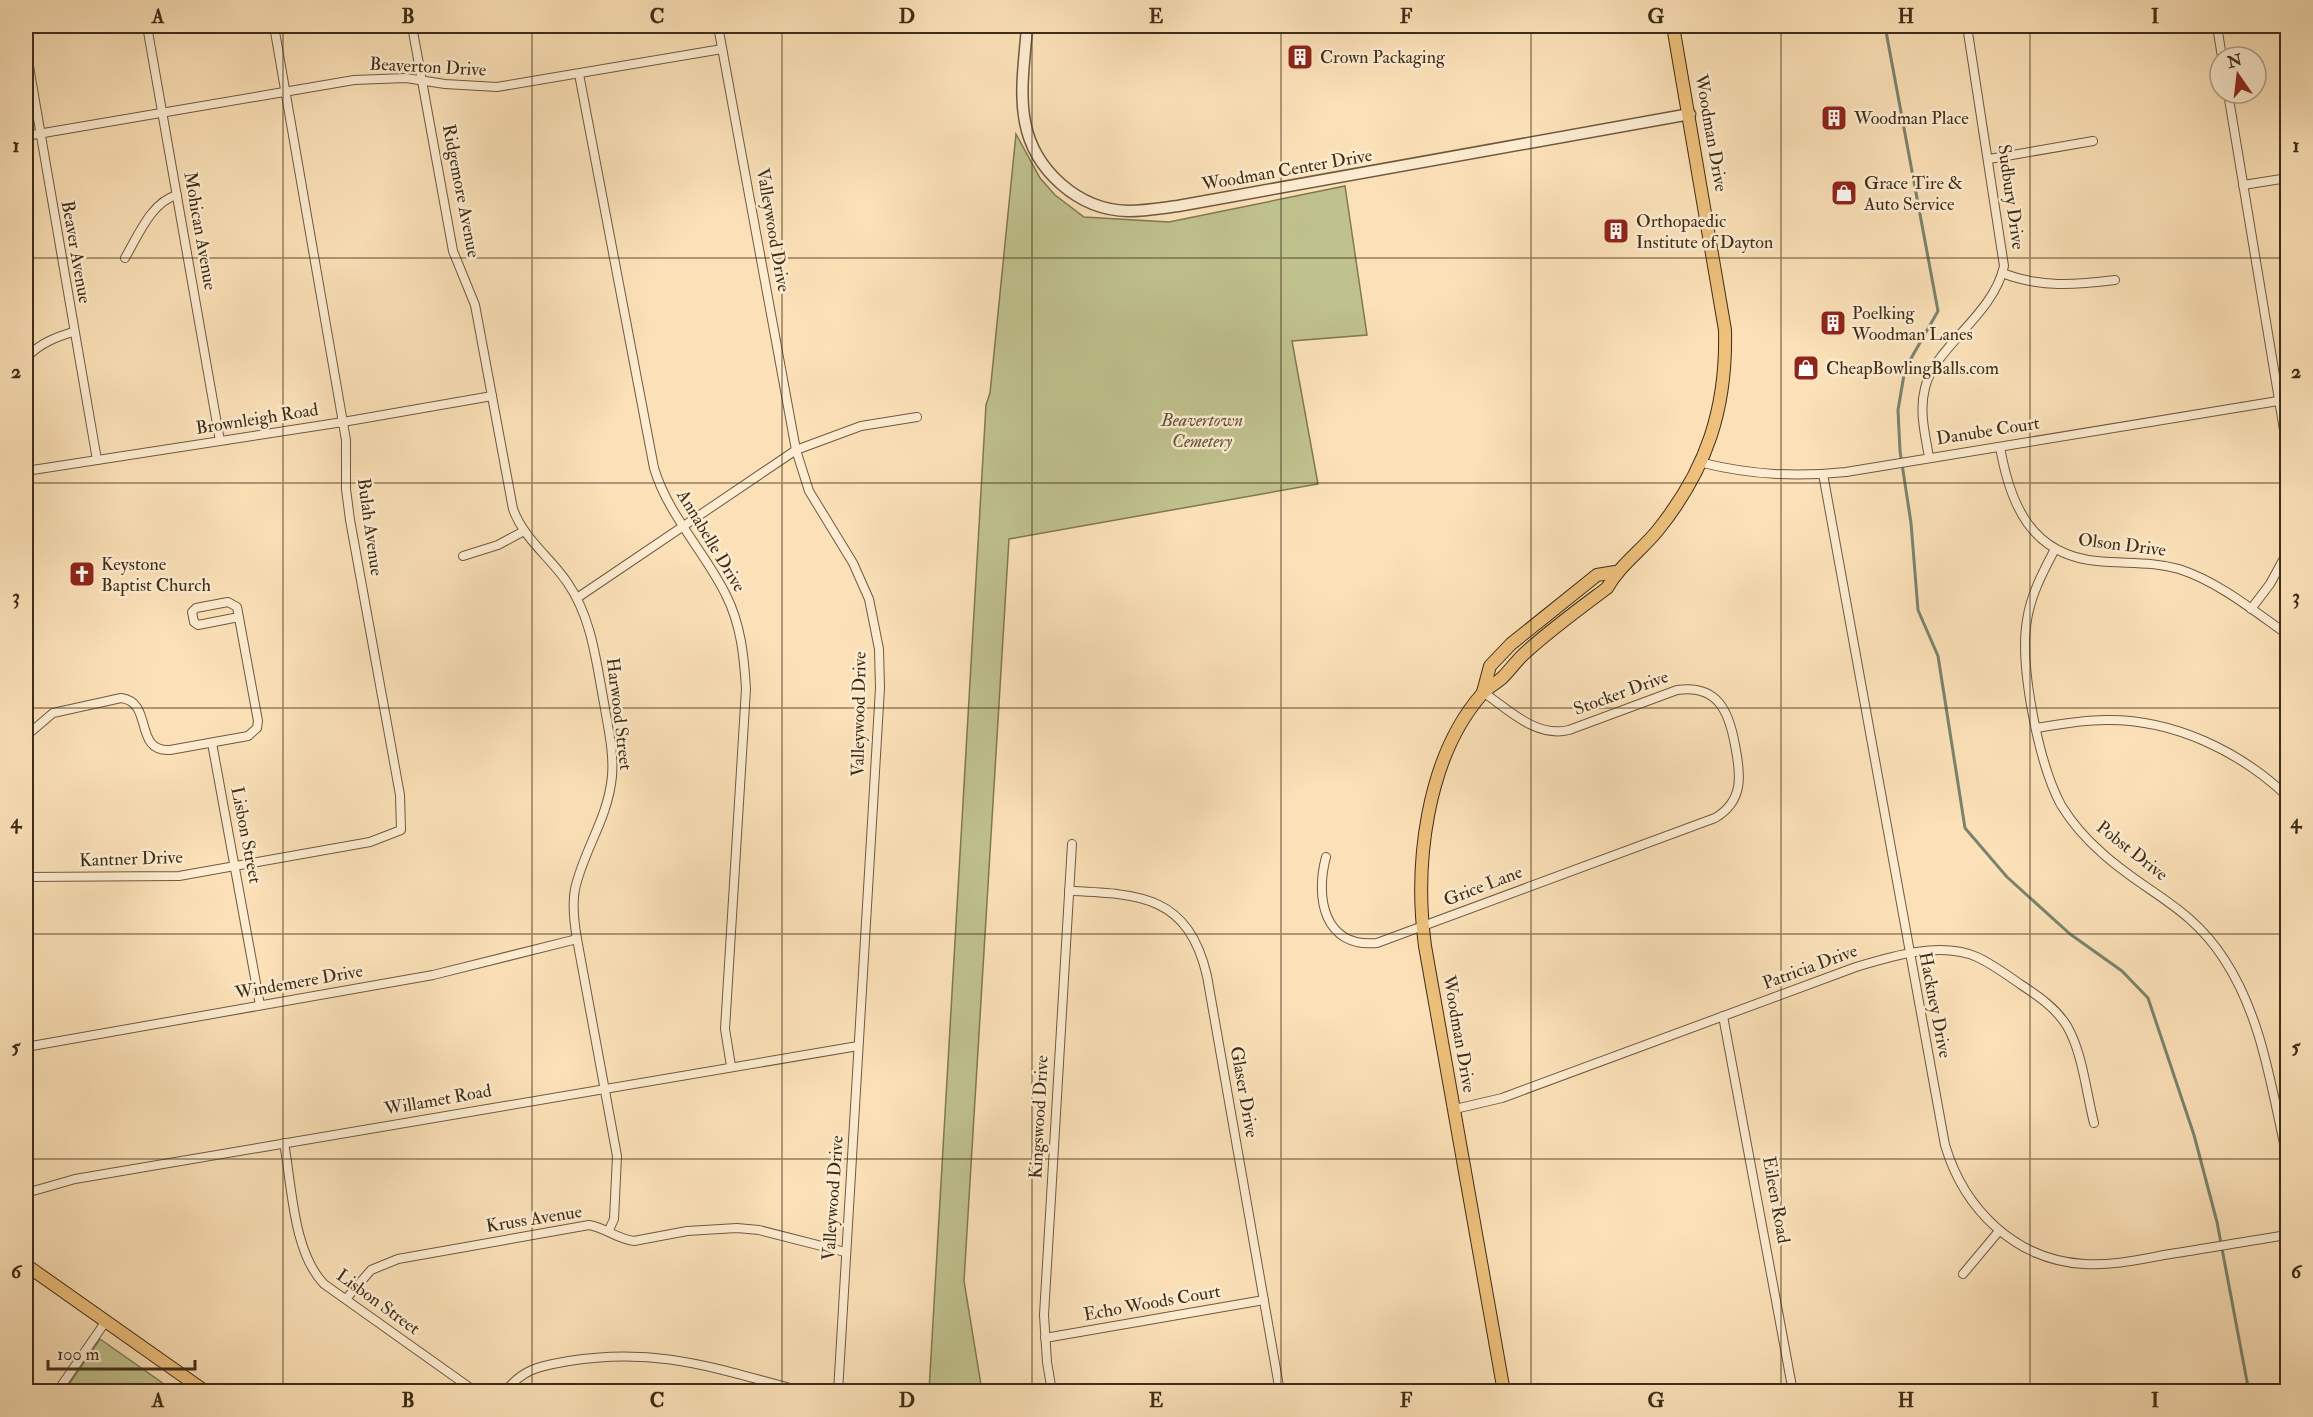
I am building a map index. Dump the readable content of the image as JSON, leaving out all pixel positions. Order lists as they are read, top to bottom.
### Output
{
  "streets": {
    "main road": ["Woodman Drive"],
    "street": [
      "Beaverton Drive",
      "Woodman Center Drive",
      "Ridgemore Avenue",
      "Sudbury Drive",
      "Valleywood Drive",
      "Mohican Avenue",
      "Beaver Avenue",
      "Brownleigh Road",
      "Danube Court",
      "Bulah Avenue",
      "Annabelle Drive",
      "Olson Drive",
      "Stocker Drive",
      "Harwood Street",
      "Lisbon Street",
      "Pobst Drive",
      "Kantner Drive",
      "Grice Lane",
      "Patricia Drive",
      "Windemere Drive",
      "Hackney Drive",
      "Glaser Drive",
      "Willamet Road",
      "Kingswood Drive",
      "Eileen Road",
      "Kruss Avenue",
      "Echo Woods Court"
    ]
  },
  "crossings": [
    ["Beaverton Drive", "Ridgemore Avenue"],
    ["Beaverton Drive", "Valleywood Drive"],
    ["Beaverton Drive", "Mohican Avenue"],
    ["Beaverton Drive", "Beaver Avenue"],
    ["Beaverton Drive", "Bulah Avenue"],
    ["Beaverton Drive", "Annabelle Drive"],
    ["Woodman Drive", "Woodman Center Drive"],
    ["Woodman Drive", "Danube Court"],
    ["Woodman Drive", "Stocker Drive"],
    ["Woodman Drive", "Grice Lane"],
    ["Woodman Drive", "Patricia Drive"],
    ["Ridgemore Avenue", "Brownleigh Road"],
    ["Ridgemore Avenue", "Harwood Street"],
    ["Sudbury Drive", "Danube Court"],
    ["Valleywood Drive", "Willamet Road"],
    ["Valleywood Drive", "Kruss Avenue"],
    ["Mohican Avenue", "Brownleigh Road"],
    ["Beaver Avenue", "Brownleigh Road"],
    ["Brownleigh Road", "Bulah Avenue"],
    ["Brownleigh Road", "Harwood Street"],
    ["Danube Court", "Olson Drive"],
    ["Danube Court", "Hackney Drive"],
    ["Bulah Avenue", "Lisbon Street"],
    ["Bulah Avenue", "Kantner Drive"],
    ["Annabelle Drive", "Willamet Road"],
    ["Olson Drive", "Pobst Drive"],
    ["Stocker Drive", "Grice Lane"],
    ["Harwood Street", "Windemere Drive"],
    ["Harwood Street", "Willamet Road"],
    ["Harwood Street", "Kruss Avenue"],
    ["Lisbon Street", "Kantner Drive"],
    ["Lisbon Street", "Windemere Drive"],
    ["Lisbon Street", "Willamet Road"],
    ["Lisbon Street", "Kruss Avenue"],
    ["Patricia Drive", "Hackney Drive"],
    ["Patricia Drive", "Eileen Road"],
    ["Glaser Drive", "Kingswood Drive"],
    ["Glaser Drive", "Echo Woods Court"],
    ["Kingswood Drive", "Echo Woods Court"]
  ],
  "parks": ["Beavertown Cemetery"],
  "places": {
    "building": [
      "Crown Packaging",
      "Woodman Place",
      "Orthopaedic Institute of Dayton",
      "Poelking Woodman Lanes"
    ],
    "shop": ["Grace Tire & Auto Service", "CheapBowlingBalls.com"],
    "church": ["Keystone Baptist Church"]
  },
  "scale_bar": "100 m",
  "north": "top",
  "grid": {
    "columns": [
      "A",
      "B",
      "C",
      "D",
      "E",
      "F",
      "G",
      "H",
      "I"
    ],
    "rows": [
      "1",
      "2",
      "3",
      "4",
      "5",
      "6"
    ]
  }
}
